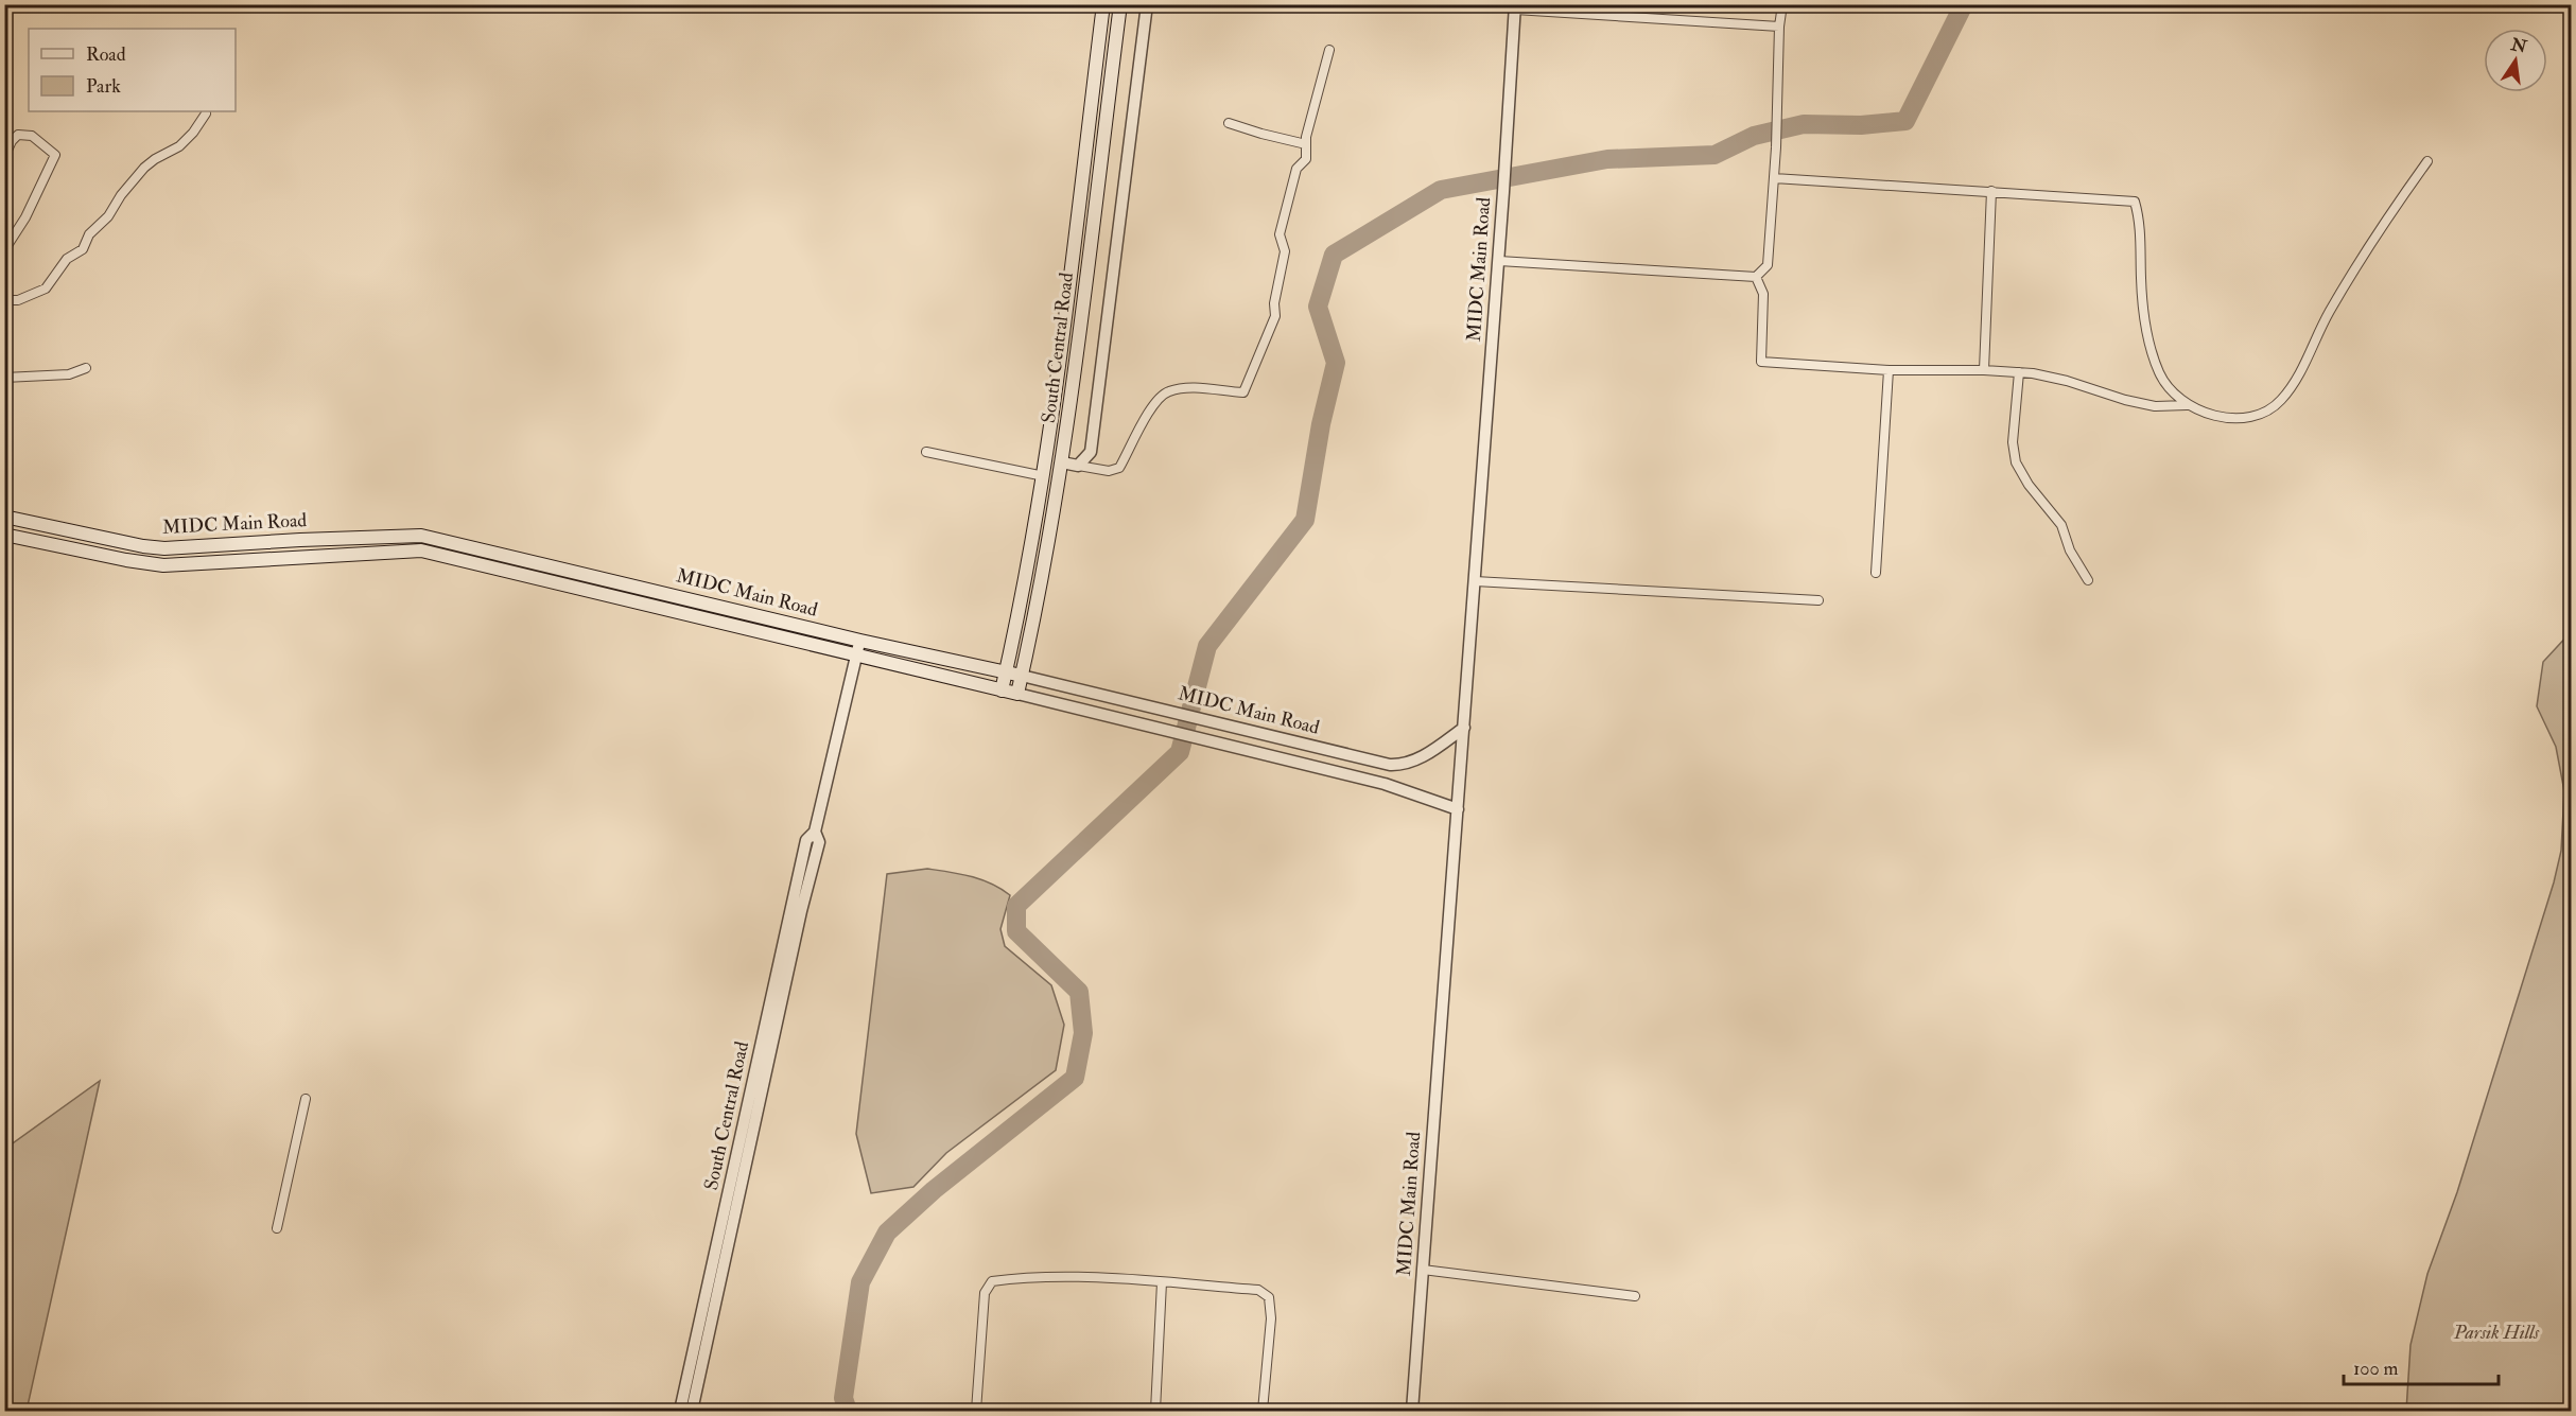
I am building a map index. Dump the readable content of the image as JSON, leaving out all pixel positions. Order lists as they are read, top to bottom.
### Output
{
  "streets": {
    "main road": ["MIDC Main Road", "South Central Road"]
  },
  "crossings": [
    ["MIDC Main Road", "South Central Road"]
  ],
  "parks": ["Parsik Hills"],
  "legend": ["Road", "Park"],
  "scale_bar": "100 m",
  "north": "top"
}
